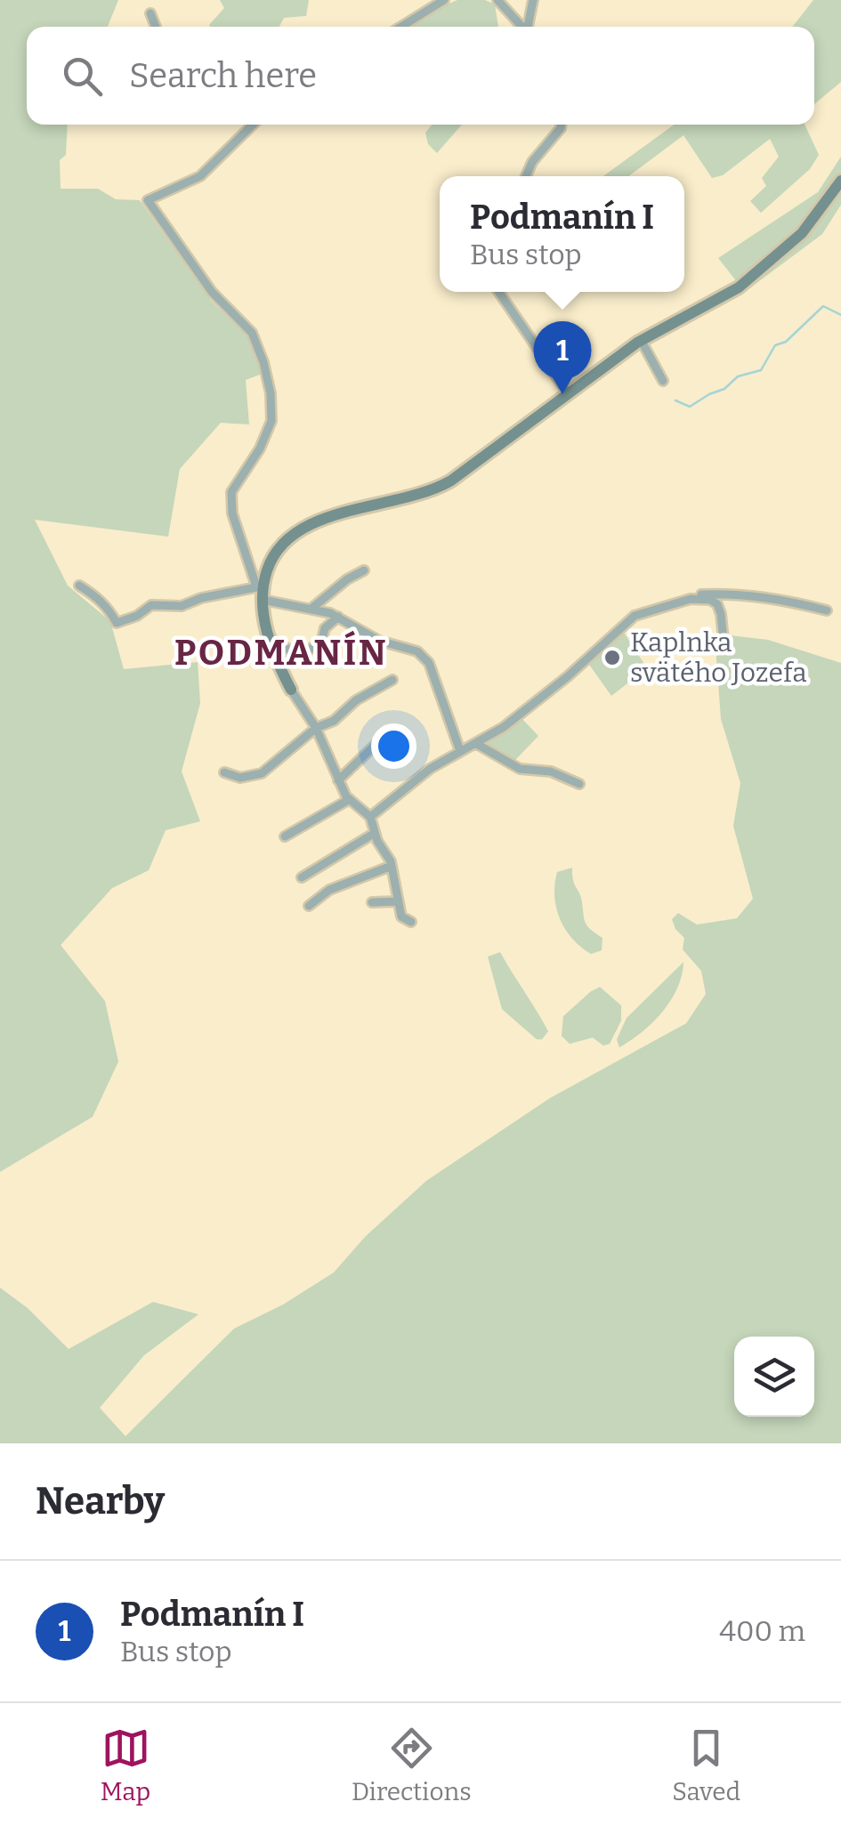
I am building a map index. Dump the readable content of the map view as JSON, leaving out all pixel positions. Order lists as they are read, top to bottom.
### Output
{
  "districts": ["PODMANÍN"],
  "places": ["Kaplnka svätého Jozefa"],
  "page": {
    "search": "Search here",
    "popup": ["Podmanín I", "Bus stop"],
    "pins": "1",
    "heading": "Nearby",
    "list": [
      {
        "mark": "1",
        "name": "Podmanín I",
        "note": "Bus stop",
        "value": "400 m"
      }
    ],
    "nav": ["Map", "Directions", "Saved"]
  }
}
